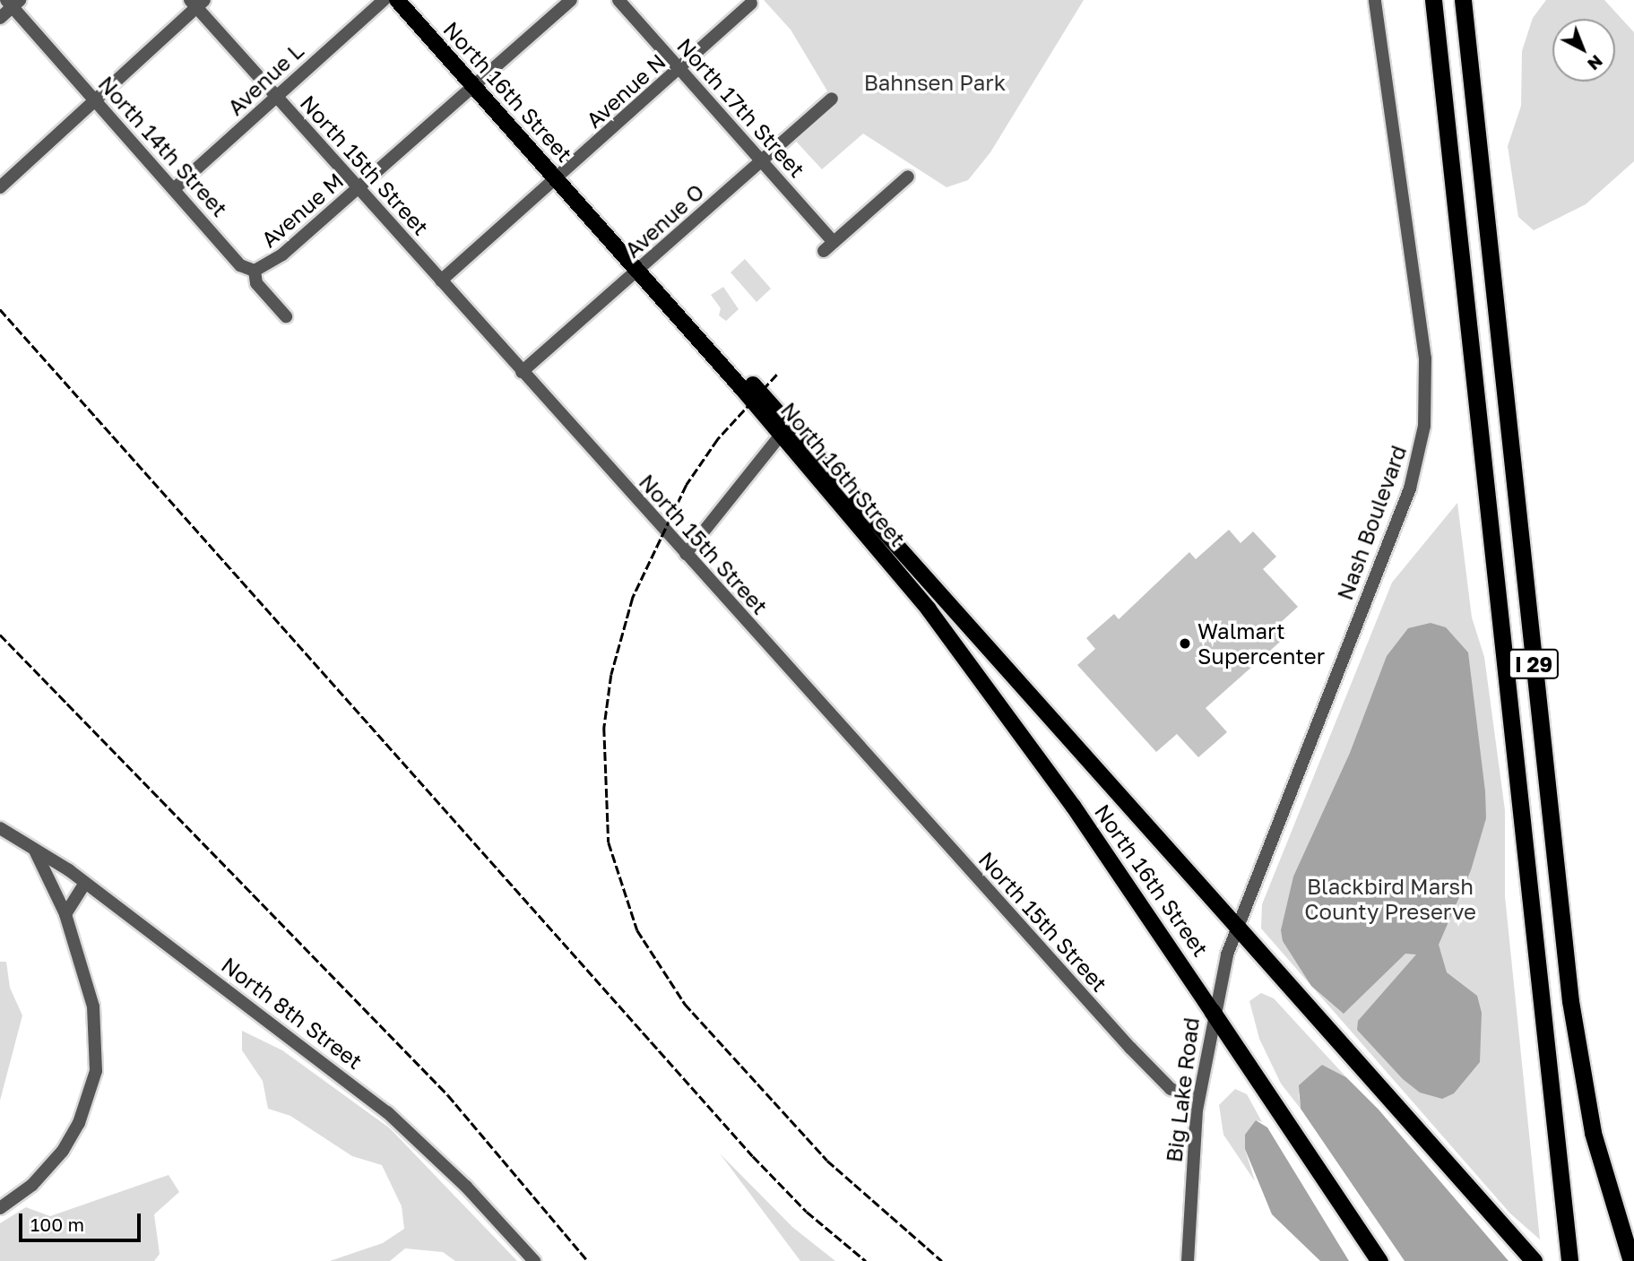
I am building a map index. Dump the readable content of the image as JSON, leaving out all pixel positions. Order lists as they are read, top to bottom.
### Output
{
  "streets": {
    "highway": ["I 29"],
    "main road": ["North 16th Street"],
    "street": [
      "Avenue L",
      "Avenue N",
      "North 17th Street",
      "North 14th Street",
      "North 15th Street",
      "Avenue M",
      "Avenue O",
      "Nash Boulevard",
      "North 8th Street",
      "Big Lake Road"
    ]
  },
  "crossings": [
    ["Avenue L", "North 14th Street"],
    ["Avenue L", "North 15th Street"],
    ["Avenue N", "North 16th Street"],
    ["Avenue N", "North 17th Street"],
    ["Avenue N", "North 15th Street"],
    ["North 16th Street", "Avenue M"],
    ["North 16th Street", "Avenue O"],
    ["North 16th Street", "Nash Boulevard"],
    ["North 16th Street", "Big Lake Road"],
    ["North 17th Street", "Avenue O"],
    ["North 14th Street", "Avenue M"],
    ["North 15th Street", "Avenue M"],
    ["North 15th Street", "Avenue O"],
    ["North 15th Street", "Big Lake Road"],
    ["Nash Boulevard", "Big Lake Road"]
  ],
  "parks": ["Bahnsen Park", "Blackbird Marsh County Preserve"],
  "places": ["Walmart Supercenter"],
  "scale_bar": "100 m",
  "north": "bottom right"
}
